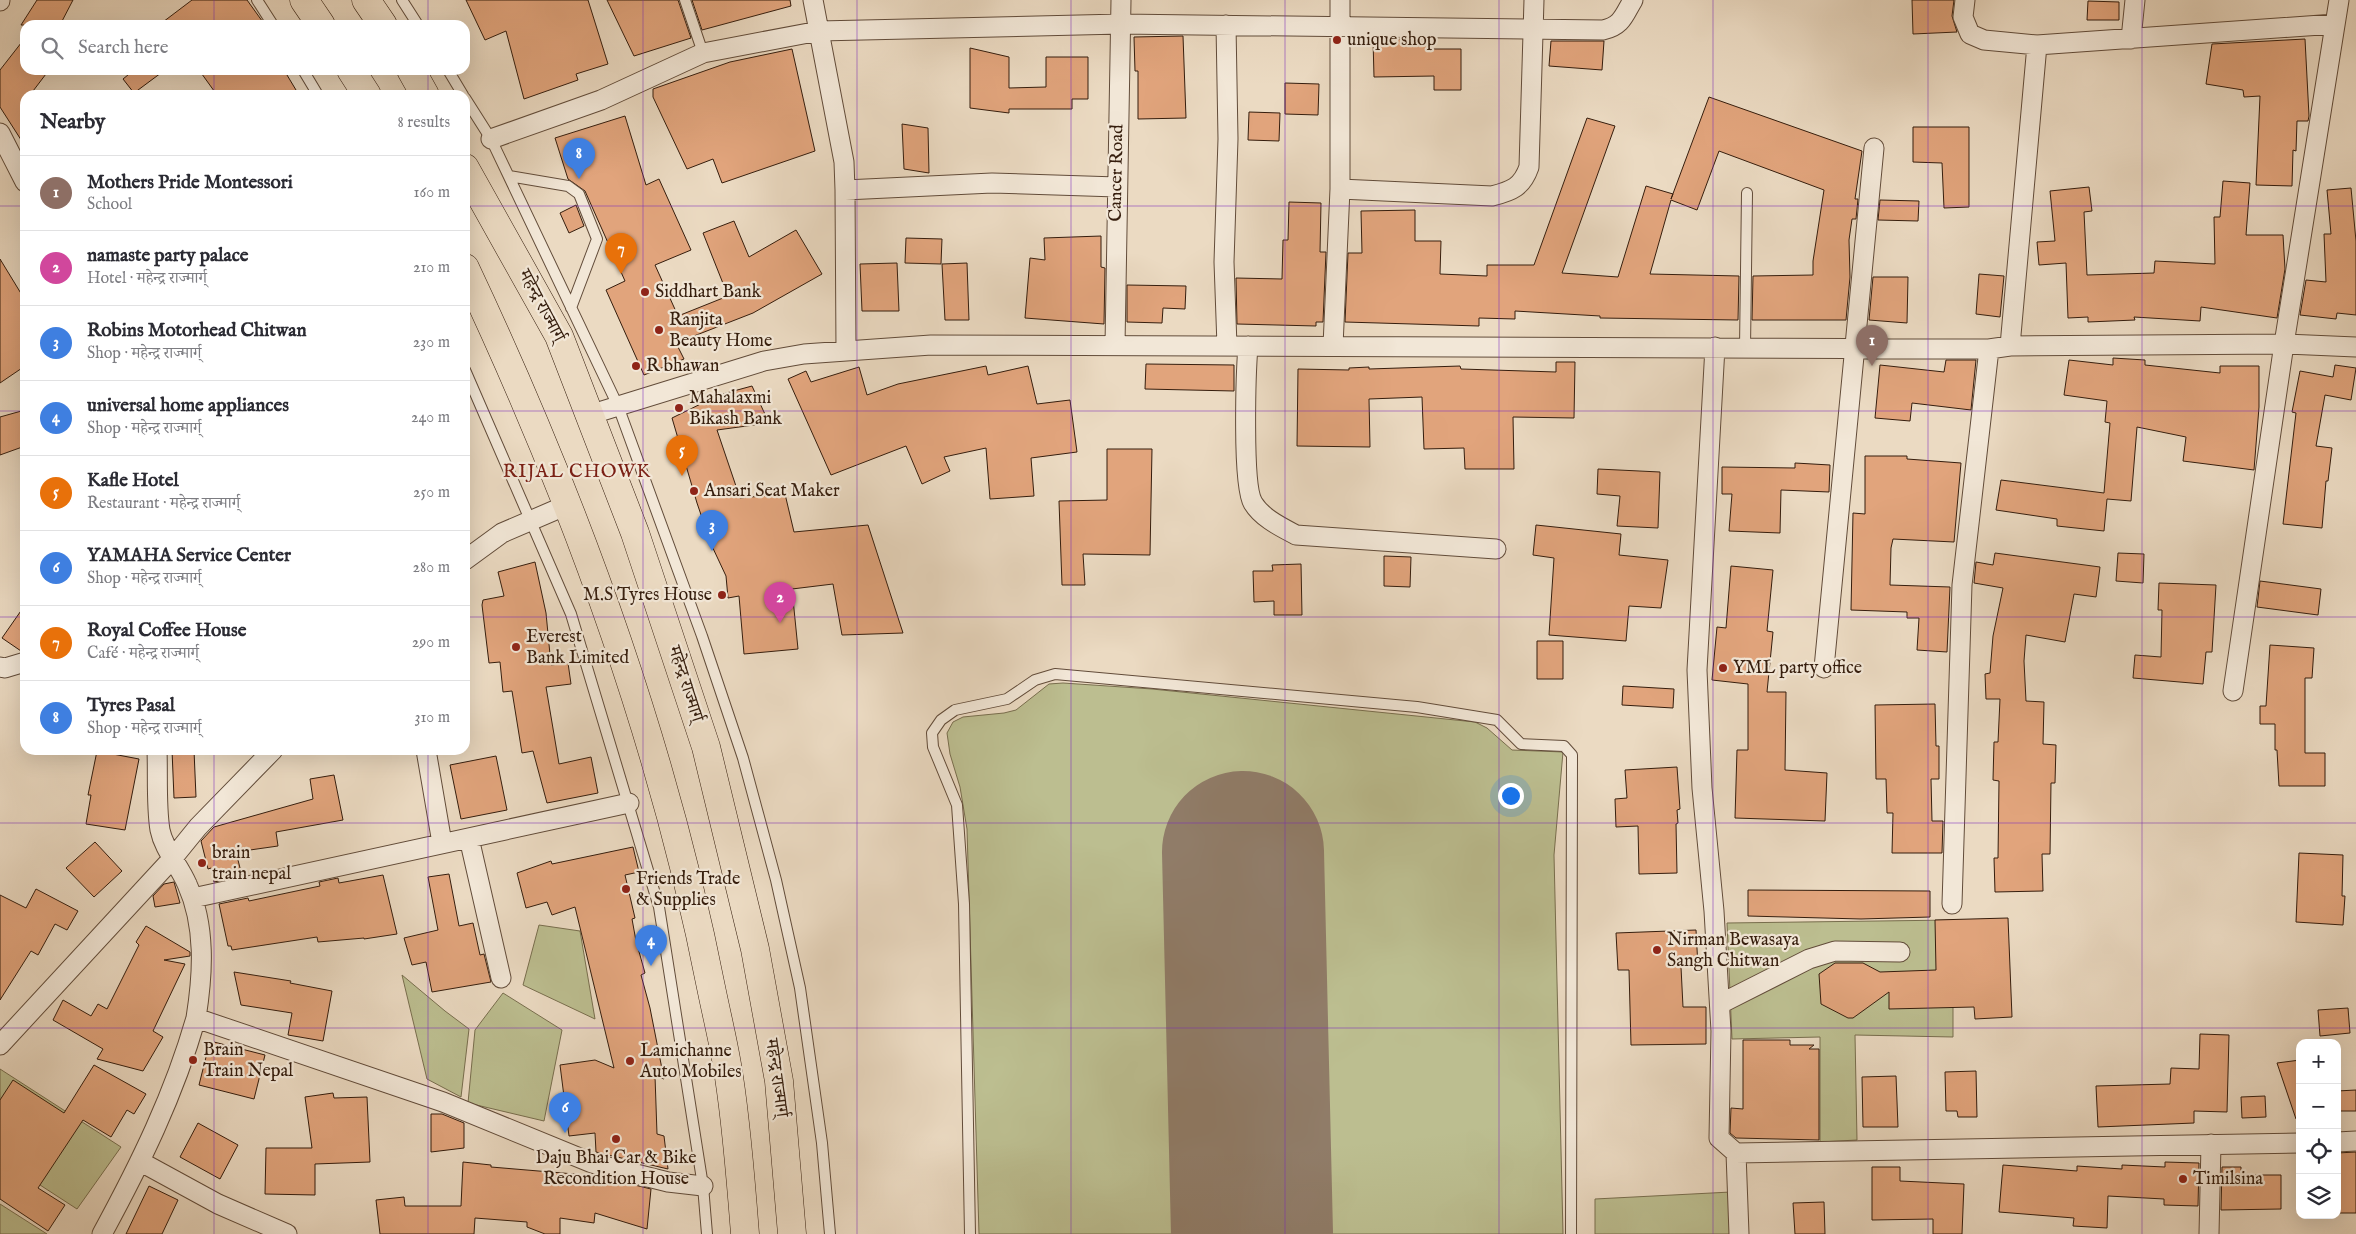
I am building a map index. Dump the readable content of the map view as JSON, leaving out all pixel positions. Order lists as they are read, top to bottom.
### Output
{
  "streets": {
    "highway": ["महेन्द्र राज्मार्ग्"],
    "street": ["Cancer Road"]
  },
  "districts": ["RIJAL CHOWK"],
  "places": [
    "unique shop",
    "Siddhart Bank",
    "Ranjita Beauty Home",
    "R bhawan",
    "Mahalaxmi Bikash Bank",
    "Ansari Seat Maker",
    "M.S Tyres House",
    "Everest Bank Limited",
    "YML party office",
    "brain train nepal",
    "Friends Trade & Supplies",
    "Nirman Bewasaya Sangh Chitwan",
    "Brain Train Nepal",
    "Lamichanne Auto Mobiles",
    "Daju Bhai Car & Bike Recondition House",
    "Timilsina"
  ],
  "page": {
    "search": "Search here",
    "heading": ["Nearby", "8 results"],
    "pins": [
      "8",
      "7",
      "1",
      "5",
      "3",
      "2",
      "4",
      "6"
    ],
    "list": [
      {
        "mark": "1",
        "name": "Mothers Pride Montessori",
        "note": "School",
        "value": "160 m"
      },
      {
        "mark": "2",
        "name": "namaste party palace",
        "note": "Hotel · महेन्द्र राज्मार्ग्",
        "value": "210 m"
      },
      {
        "mark": "3",
        "name": "Robins Motorhead Chitwan",
        "note": "Shop · महेन्द्र राज्मार्ग्",
        "value": "230 m"
      },
      {
        "mark": "4",
        "name": "universal home appliances",
        "note": "Shop · महेन्द्र राज्मार्ग्",
        "value": "240 m"
      },
      {
        "mark": "5",
        "name": "Kafle Hotel",
        "note": "Restaurant · महेन्द्र राज्मार्ग्",
        "value": "250 m"
      },
      {
        "mark": "6",
        "name": "YAMAHA Service Center",
        "note": "Shop · महेन्द्र राज्मार्ग्",
        "value": "280 m"
      },
      {
        "mark": "7",
        "name": "Royal Coffee House",
        "note": "Café · महेन्द्र राज्मार्ग्",
        "value": "290 m"
      },
      {
        "mark": "8",
        "name": "Tyres Pasal",
        "note": "Shop · महेन्द्र राज्मार्ग्",
        "value": "310 m"
      }
    ],
    "map_buttons": ["+", "−"]
  }
}
